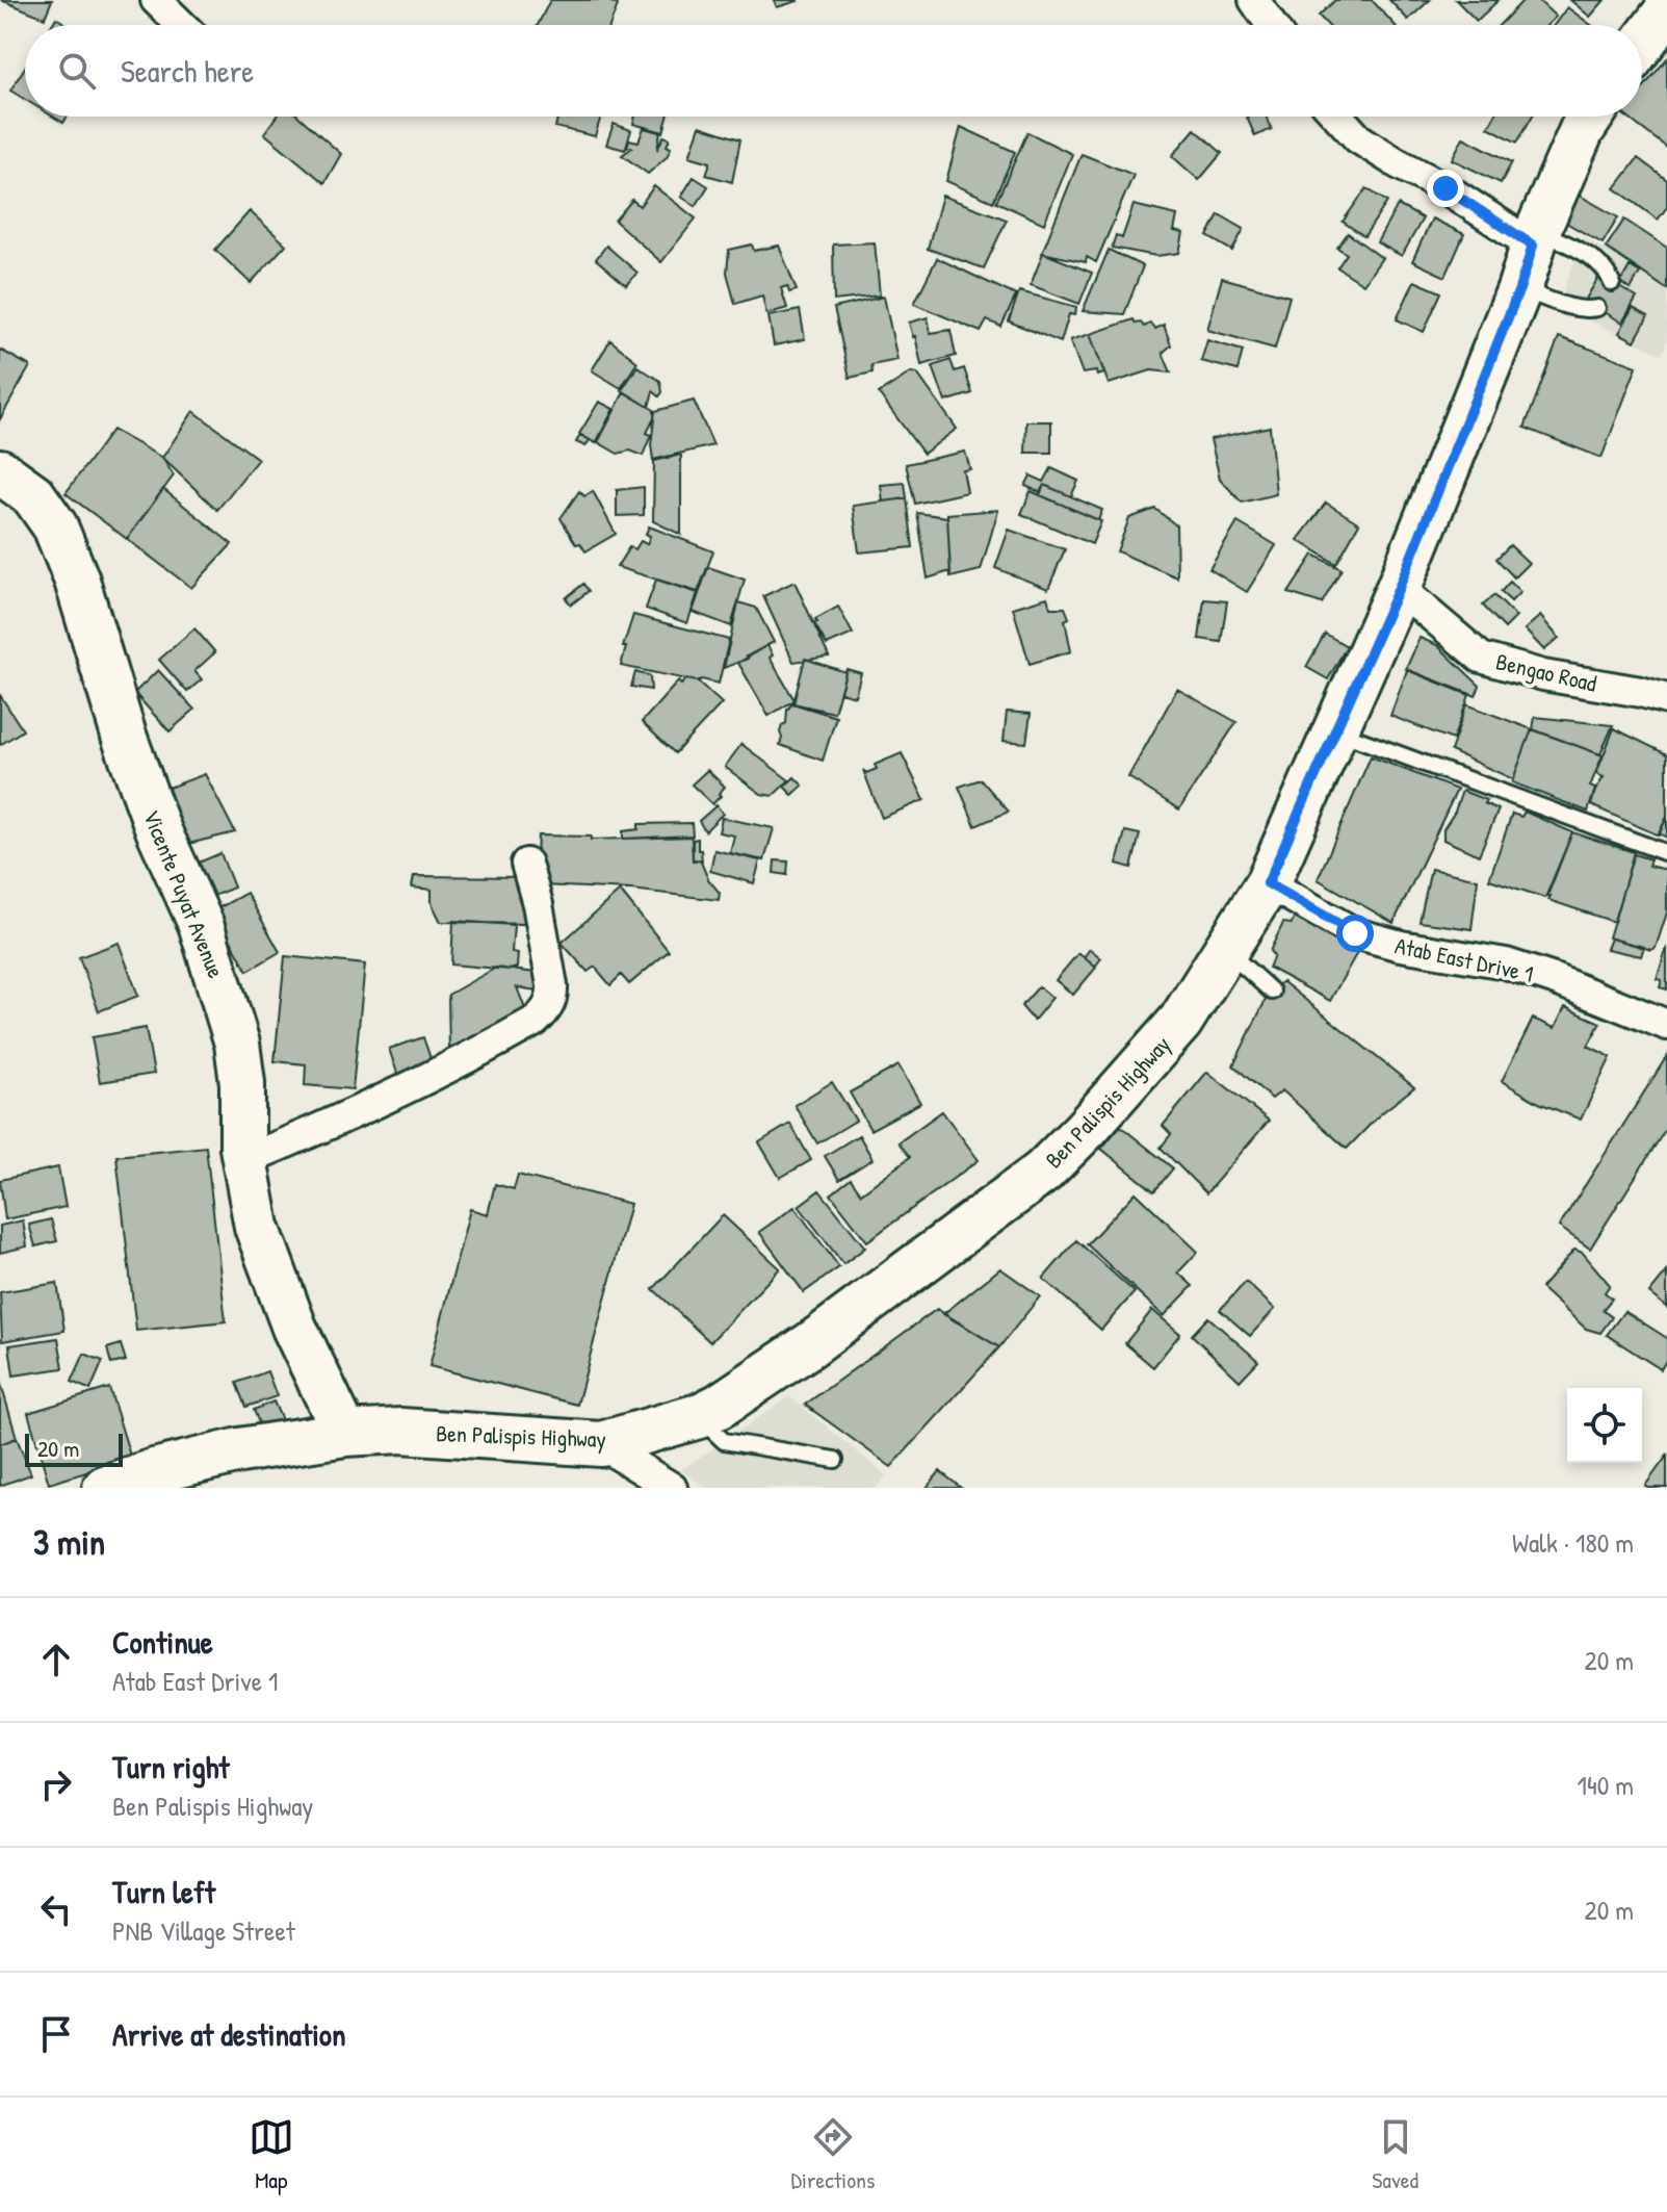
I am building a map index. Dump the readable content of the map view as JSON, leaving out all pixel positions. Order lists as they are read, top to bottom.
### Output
{
  "streets": {
    "main road": ["Vicente Puyat Avenue", "Ben Palispis Highway"],
    "street": ["Bengao Road", "Atab East Drive 1"]
  },
  "crossings": [
    ["Bengao Road", "Ben Palispis Highway"],
    ["Vicente Puyat Avenue", "Ben Palispis Highway"],
    ["Atab East Drive 1", "Ben Palispis Highway"]
  ],
  "scale_bar": "20 m",
  "page": {
    "search": "Search here",
    "scale": "20 m",
    "heading": ["3 min", "Walk · 180 m"],
    "list": [
      ["Continue", "Atab East Drive 1", "20 m"],
      ["Turn right", "Ben Palispis Highway", "140 m"],
      ["Turn left", "PNB Village Street", "20 m"],
      "Arrive at destination"
    ],
    "nav": ["Map", "Directions", "Saved"]
  }
}
